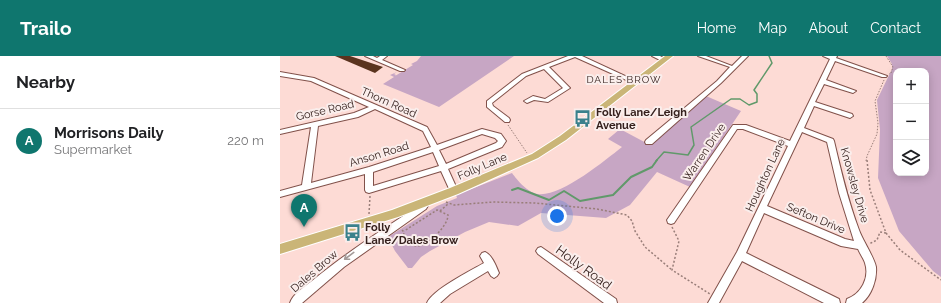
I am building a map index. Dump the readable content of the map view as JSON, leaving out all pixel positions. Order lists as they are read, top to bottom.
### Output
{
  "streets": {
    "main road": ["Folly Lane"],
    "street": [
      "Thorn Road",
      "Gorse Road",
      "Warren Drive",
      "Anson Road",
      "Houghton Lane",
      "Knowsley Drive",
      "Sefton Drive",
      "Holly Road",
      "Dales Brow"
    ]
  },
  "crossings": [
    ["Thorn Road", "Gorse Road"],
    ["Thorn Road", "Anson Road"],
    ["Thorn Road", "Folly Lane"],
    ["Warren Drive", "Houghton Lane"],
    ["Folly Lane", "Dales Brow"],
    ["Houghton Lane", "Knowsley Drive"],
    ["Houghton Lane", "Sefton Drive"],
    ["Knowsley Drive", "Sefton Drive"]
  ],
  "one_way": ["Dales Brow"],
  "districts": ["DALES BROW"],
  "places": {
    "bus stop": ["Folly Lane/Leigh Avenue", "Folly Lane/Dales Brow"]
  },
  "page": {
    "header": "Trailo",
    "nav": [
      "Home",
      "Map",
      "About",
      "Contact"
    ],
    "heading": "Nearby",
    "map_buttons": ["+", "−"],
    "list": [
      {
        "mark": "A",
        "name": "Morrisons Daily",
        "note": "Supermarket",
        "value": "220 m"
      }
    ],
    "pins": "A"
  }
}
